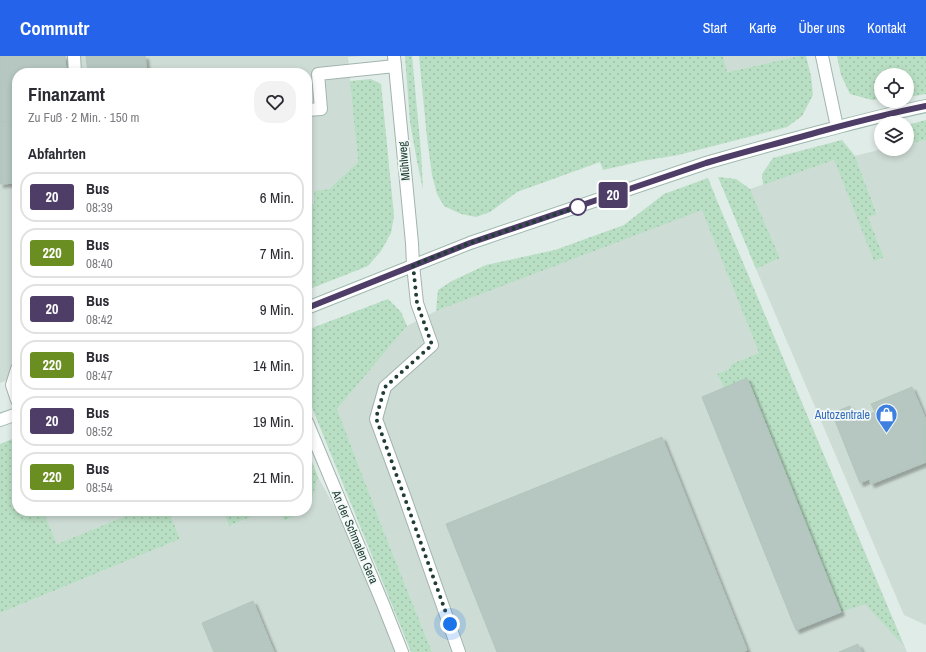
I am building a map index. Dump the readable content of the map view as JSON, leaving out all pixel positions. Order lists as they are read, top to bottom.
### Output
{
  "streets": {
    "street": ["Mühlweg", "An der Schmalen Gera"]
  },
  "places": {
    "shop": ["Autozentrale"]
  },
  "lines": ["bus line 20"],
  "page": {
    "header": "Commutr",
    "nav": [
      "Start",
      "Karte",
      "Über uns",
      "Kontakt"
    ],
    "on_map": "20",
    "heading": [
      ["Finanzamt", "Zu Fuß · 2 Min. · 150 m"],
      "Abfahrten"
    ],
    "list": [
      {
        "mark": "20",
        "name": "Bus",
        "note": "08:39",
        "value": "6 Min."
      },
      {
        "mark": "220",
        "name": "Bus",
        "note": "08:40",
        "value": "7 Min."
      },
      {
        "mark": "20",
        "name": "Bus",
        "note": "08:42",
        "value": "9 Min."
      },
      {
        "mark": "220",
        "name": "Bus",
        "note": "08:47",
        "value": "14 Min."
      },
      {
        "mark": "20",
        "name": "Bus",
        "note": "08:52",
        "value": "19 Min."
      },
      {
        "mark": "220",
        "name": "Bus",
        "note": "08:54",
        "value": "21 Min."
      }
    ]
  }
}
